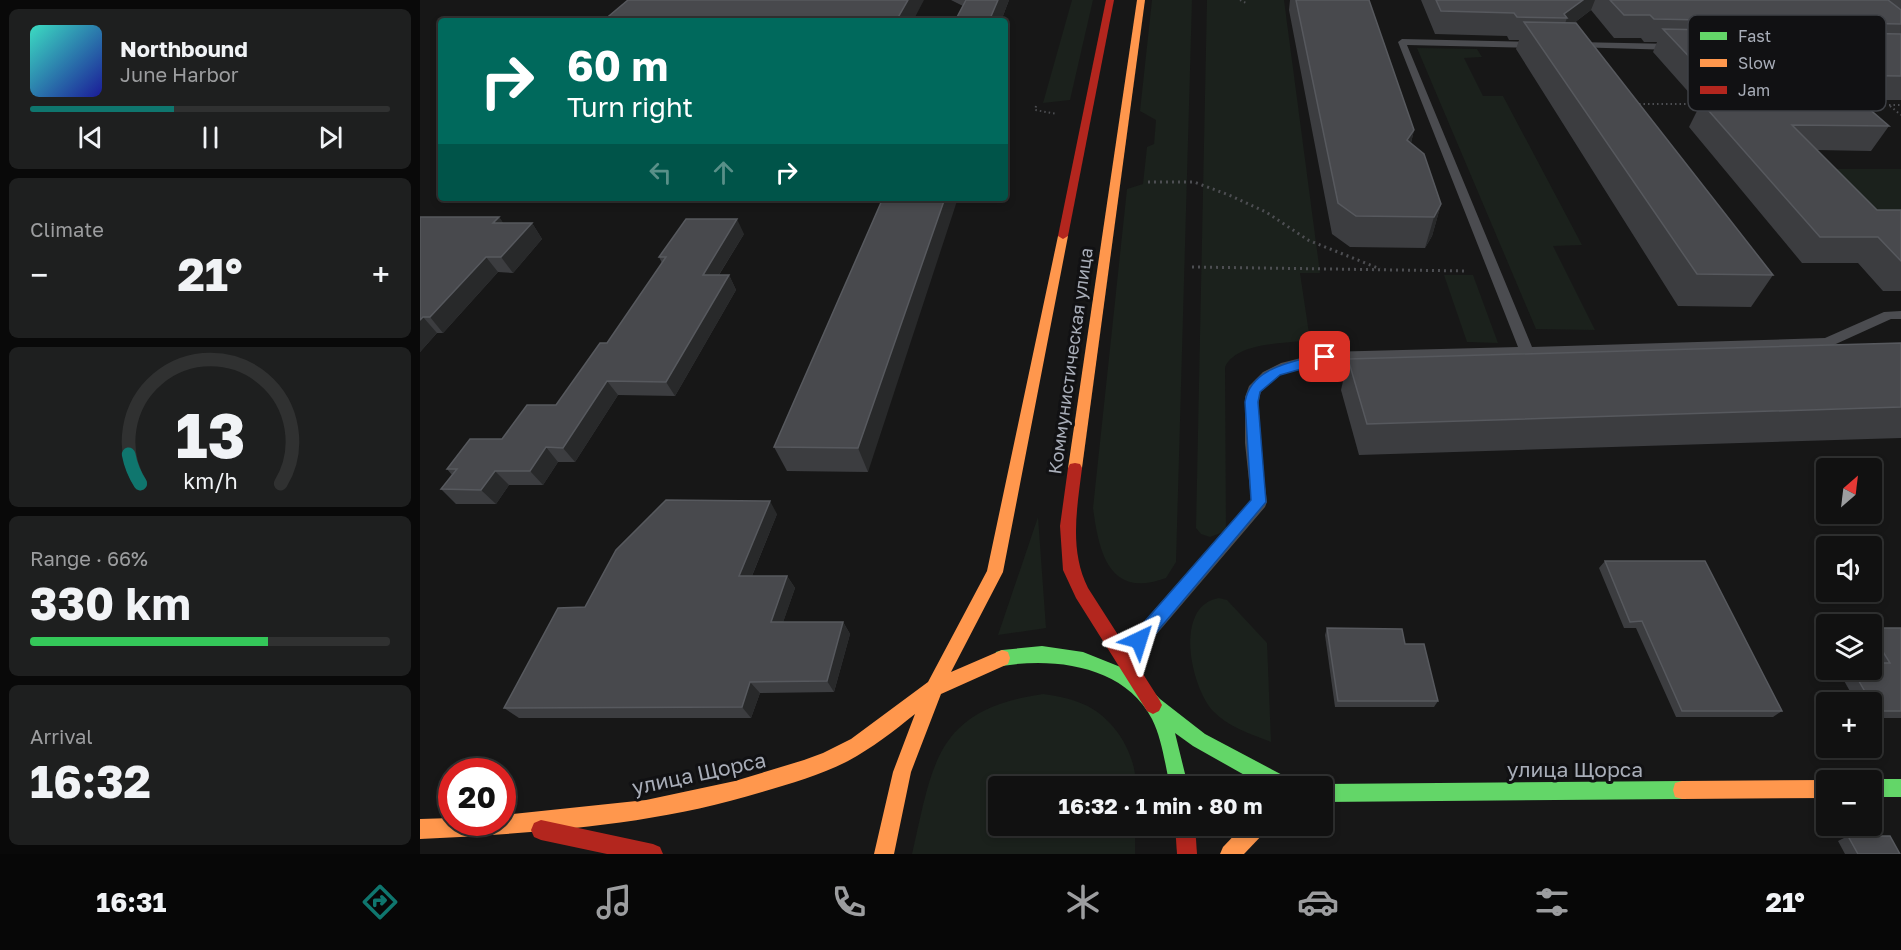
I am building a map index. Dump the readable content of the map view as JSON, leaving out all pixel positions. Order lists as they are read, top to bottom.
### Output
{
  "streets": {
    "main road": ["Коммунистическая улица", "улица Щорса"]
  },
  "crossings": [
    ["Коммунистическая улица", "улица Щорса"]
  ],
  "legend": ["Fast", "Slow", "Jam"],
  "north": "top right",
  "page": {
    "turn": ["60 m", "Turn right"],
    "song": ["Northbound", "June Harbor"],
    "tile": [
      "Climate",
      ["Range · 66%", "330 km"],
      ["Arrival", "16:32"]
    ],
    "heat": ["−", "21°", "+"],
    "map_buttons": ["+", "−"],
    "limit": "20",
    "trip": "16:32 · 1 min · 80 m",
    "tabs": ["16:31", "21°"],
    "gauge": ["13", "km/h"]
  }
}
